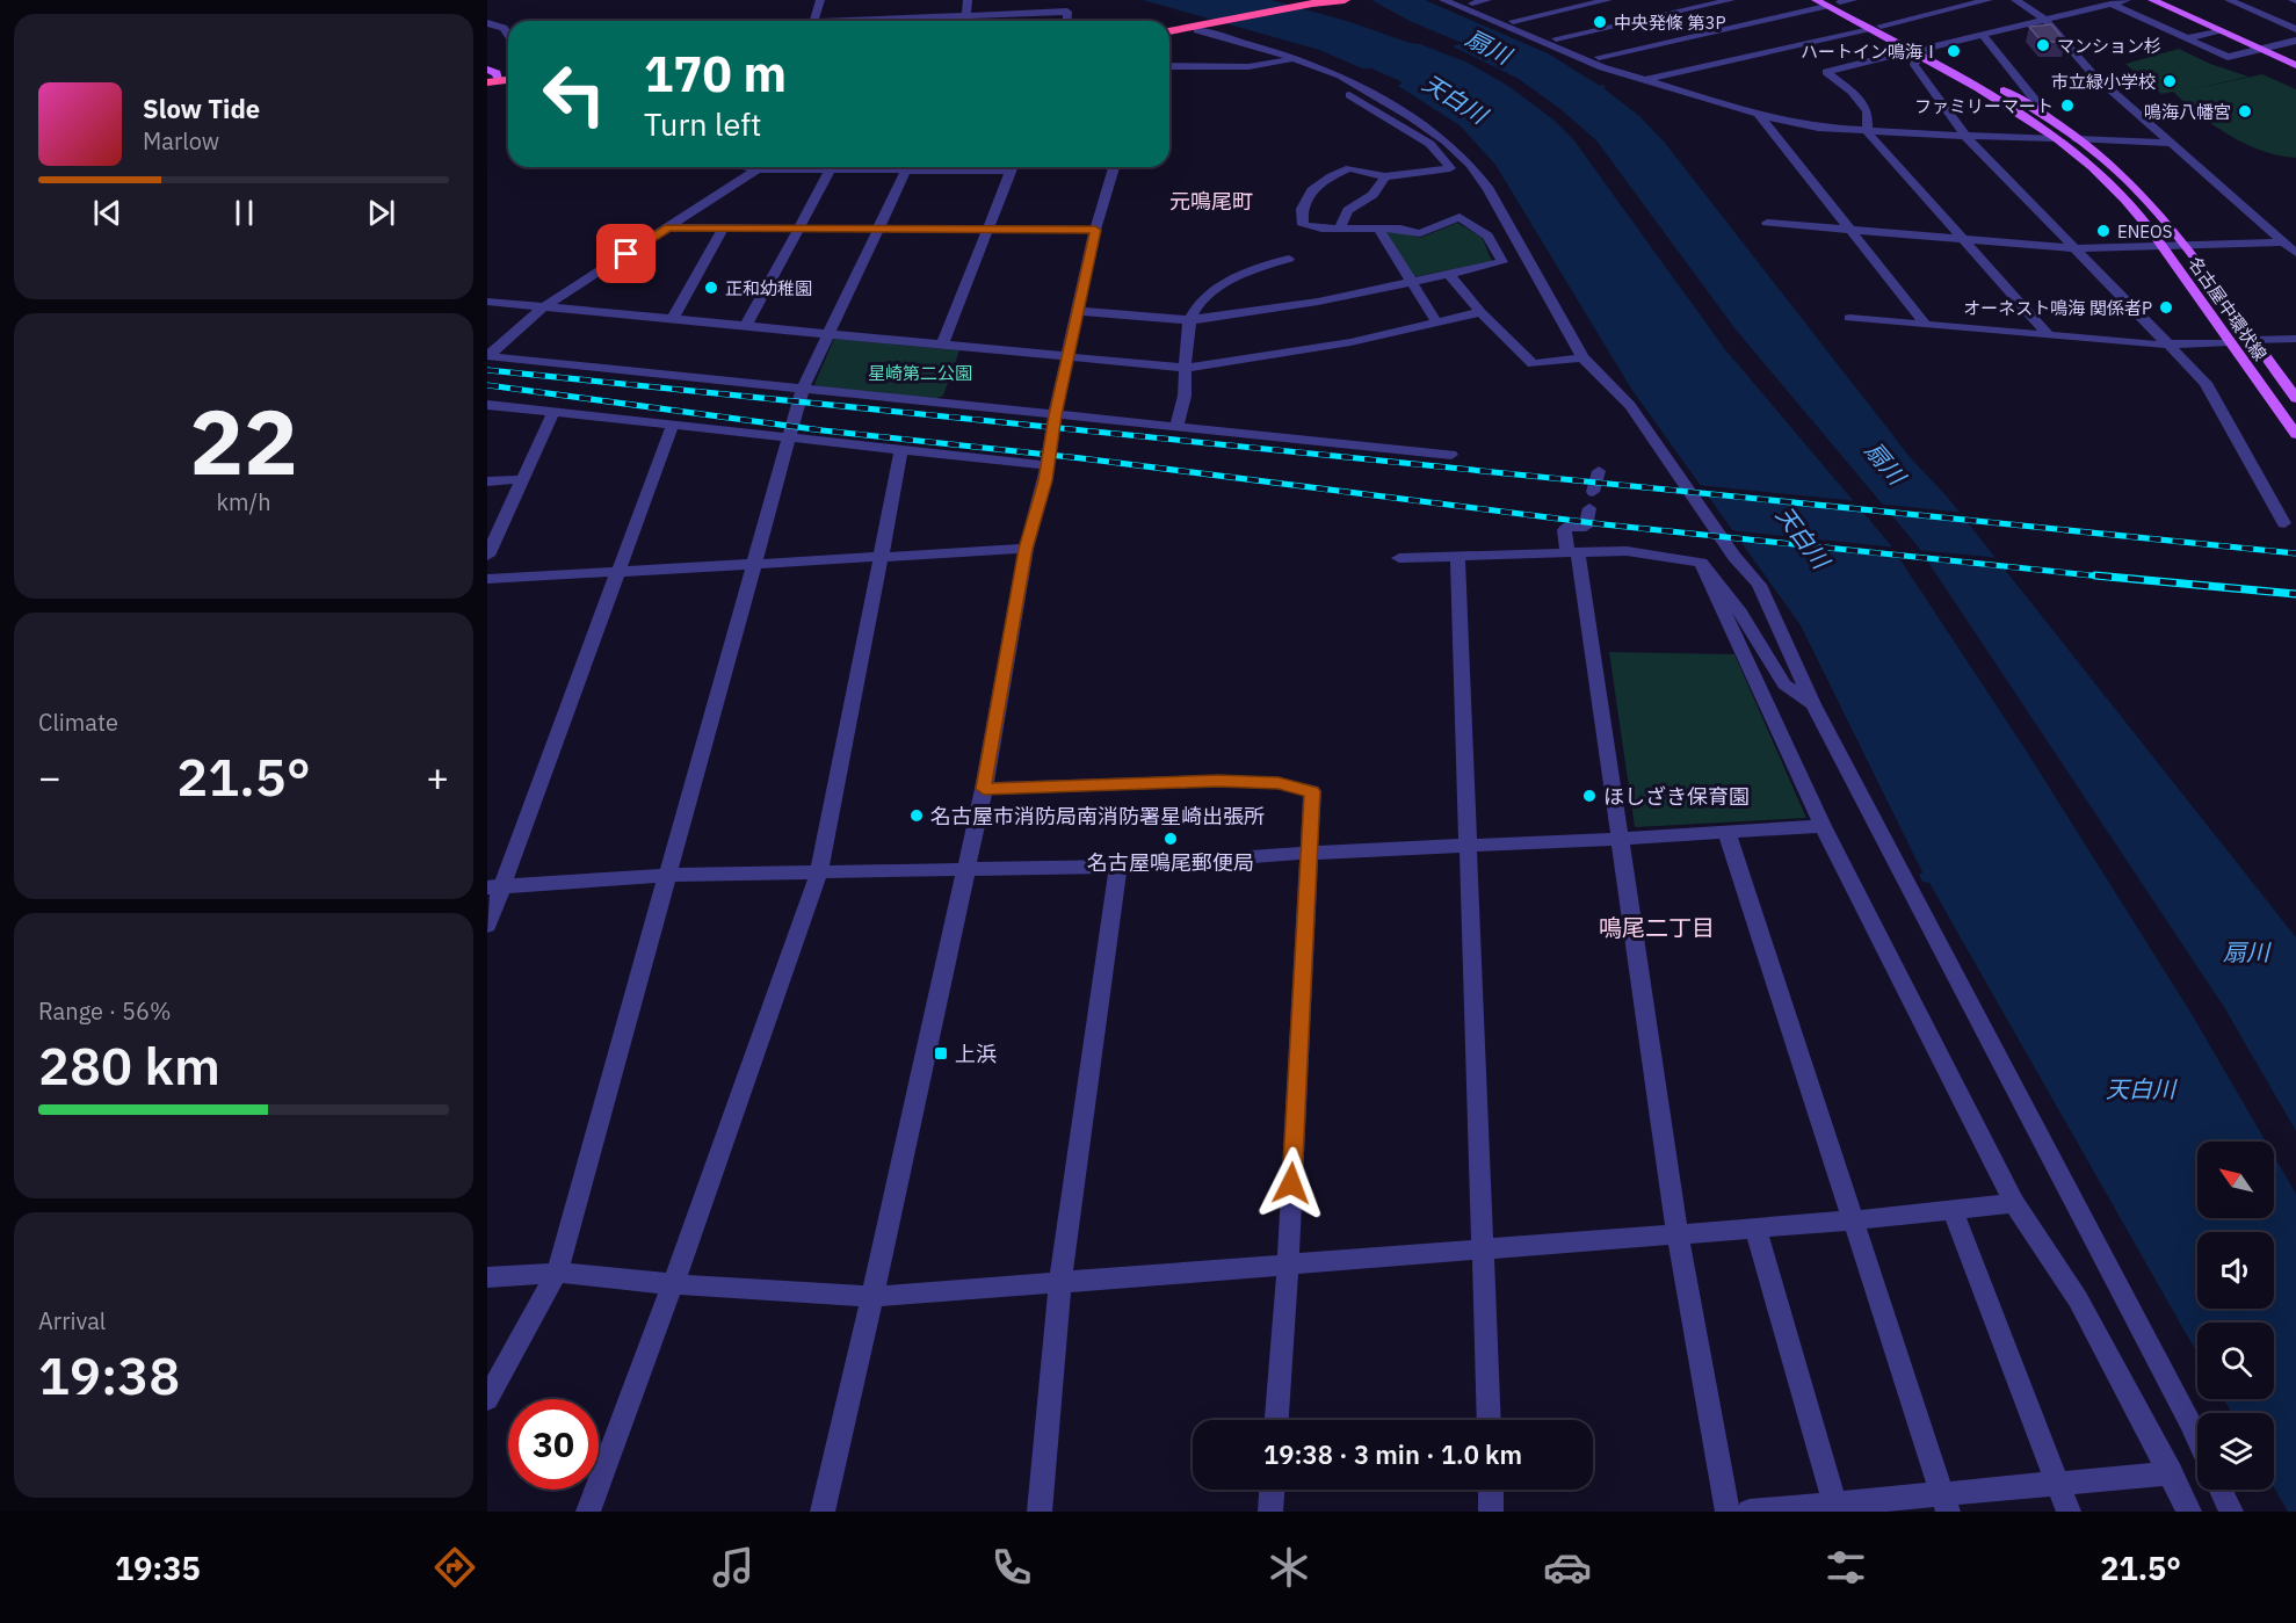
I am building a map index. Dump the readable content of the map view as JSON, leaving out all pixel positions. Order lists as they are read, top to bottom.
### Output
{
  "streets": {
    "main road": ["名古屋中環状線"]
  },
  "districts": ["元鳴尾町", "鳴尾二丁目"],
  "water": ["扇川", "天白川"],
  "parks": ["星崎第二公園"],
  "places": {
    "other": [
      "中央発條 第3P",
      "マンション杉",
      "ハートイン鳴海Ⅰ",
      "市立緑小学校",
      "ファミリーマート",
      "鳴海八幡宮",
      "ENEOS",
      "正和幼稚園",
      "オーネスト鳴海 関係者P",
      "ほしざき保育園",
      "名古屋市消防局南消防署星崎出張所",
      "名古屋鳴尾郵便局"
    ],
    "transit": ["上浜"]
  },
  "north": "top left",
  "page": {
    "turn": ["170 m", "Turn left"],
    "song": ["Slow Tide", "Marlow"],
    "tile": [
      ["22", "km/h"],
      "Climate",
      ["Range · 56%", "280 km"],
      ["Arrival", "19:38"]
    ],
    "heat": ["−", "21.5°", "+"],
    "limit": "30",
    "trip": "19:38 · 3 min · 1.0 km",
    "tabs": ["19:35", "21.5°"]
  }
}
